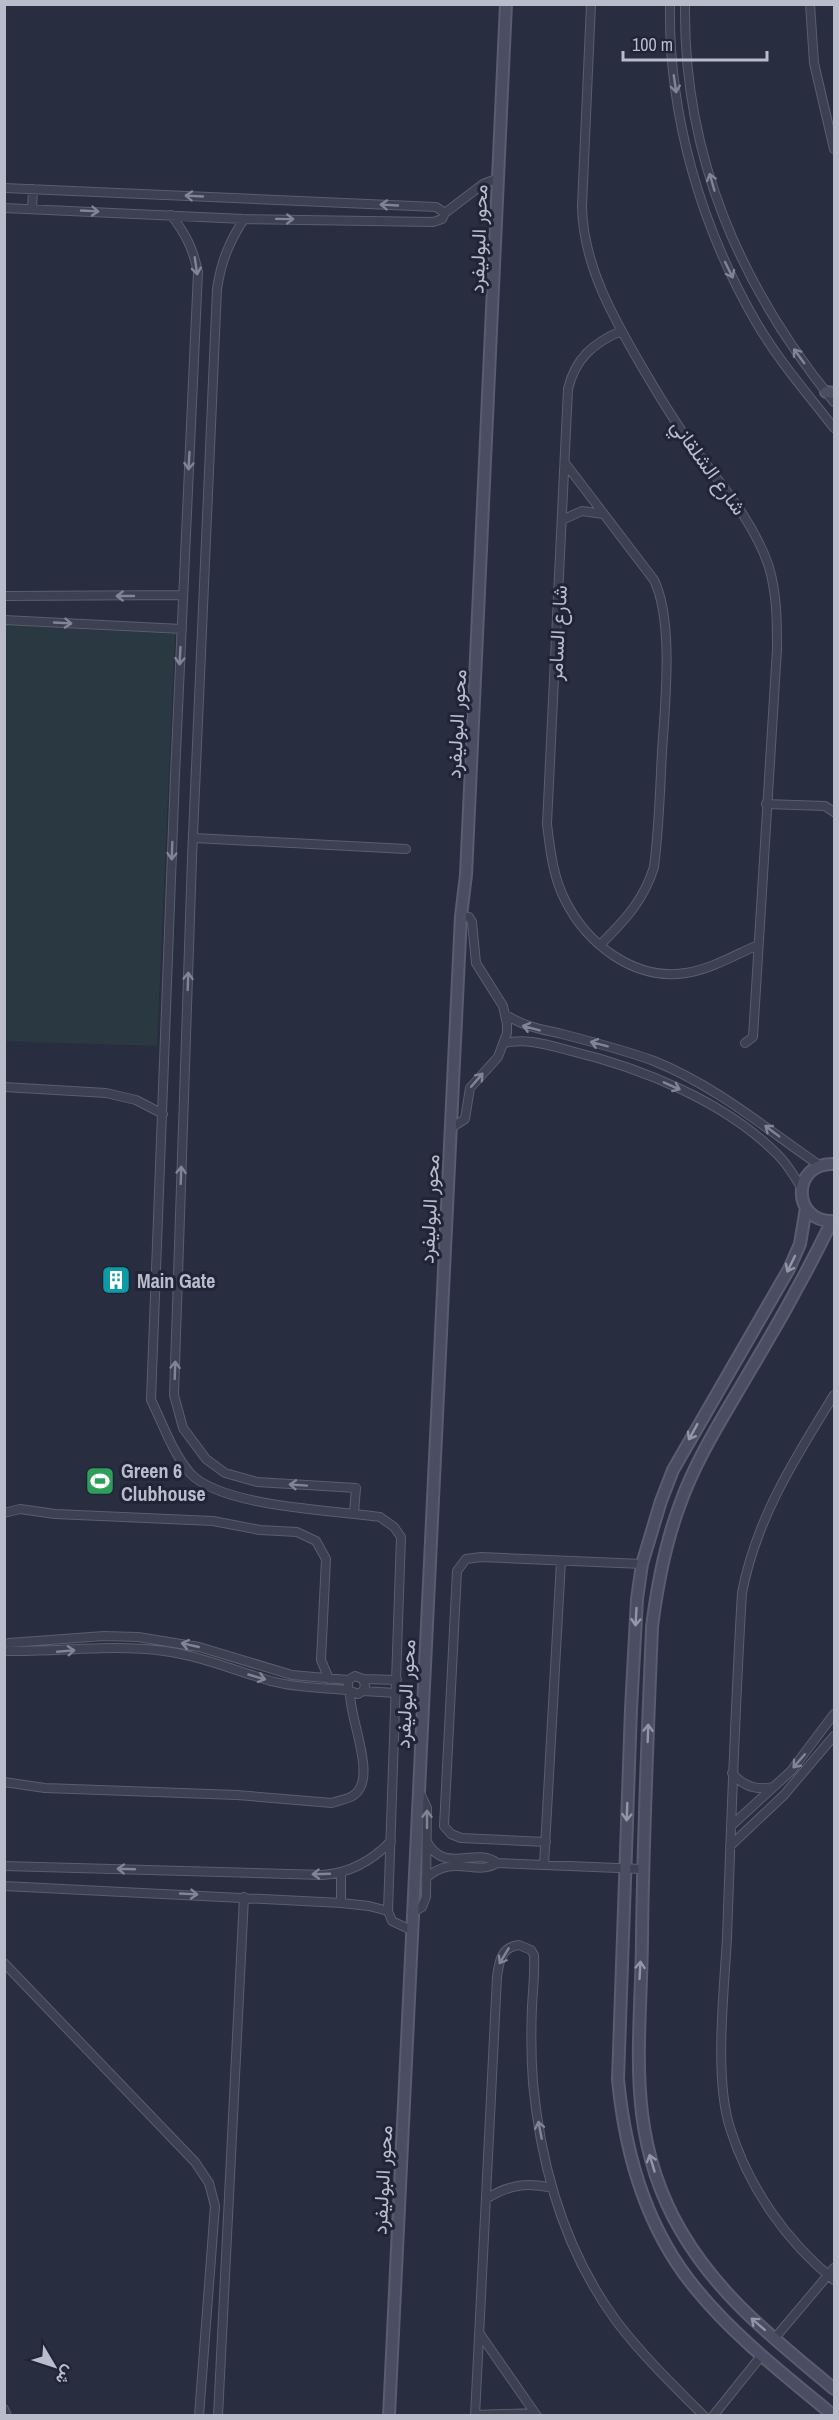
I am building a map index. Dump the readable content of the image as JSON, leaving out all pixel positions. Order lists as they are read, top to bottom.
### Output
{
  "streets": {
    "street": ["محور البوليفرد", "شارع الشلقاني", "شارع السامر"]
  },
  "crossings": [
    ["شارع الشلقاني", "شارع السامر"]
  ],
  "places": {
    "building": ["Main Gate"],
    "sports": ["Green 6 Clubhouse"]
  },
  "scale_bar": "100 m",
  "north": "bottom right"
}
